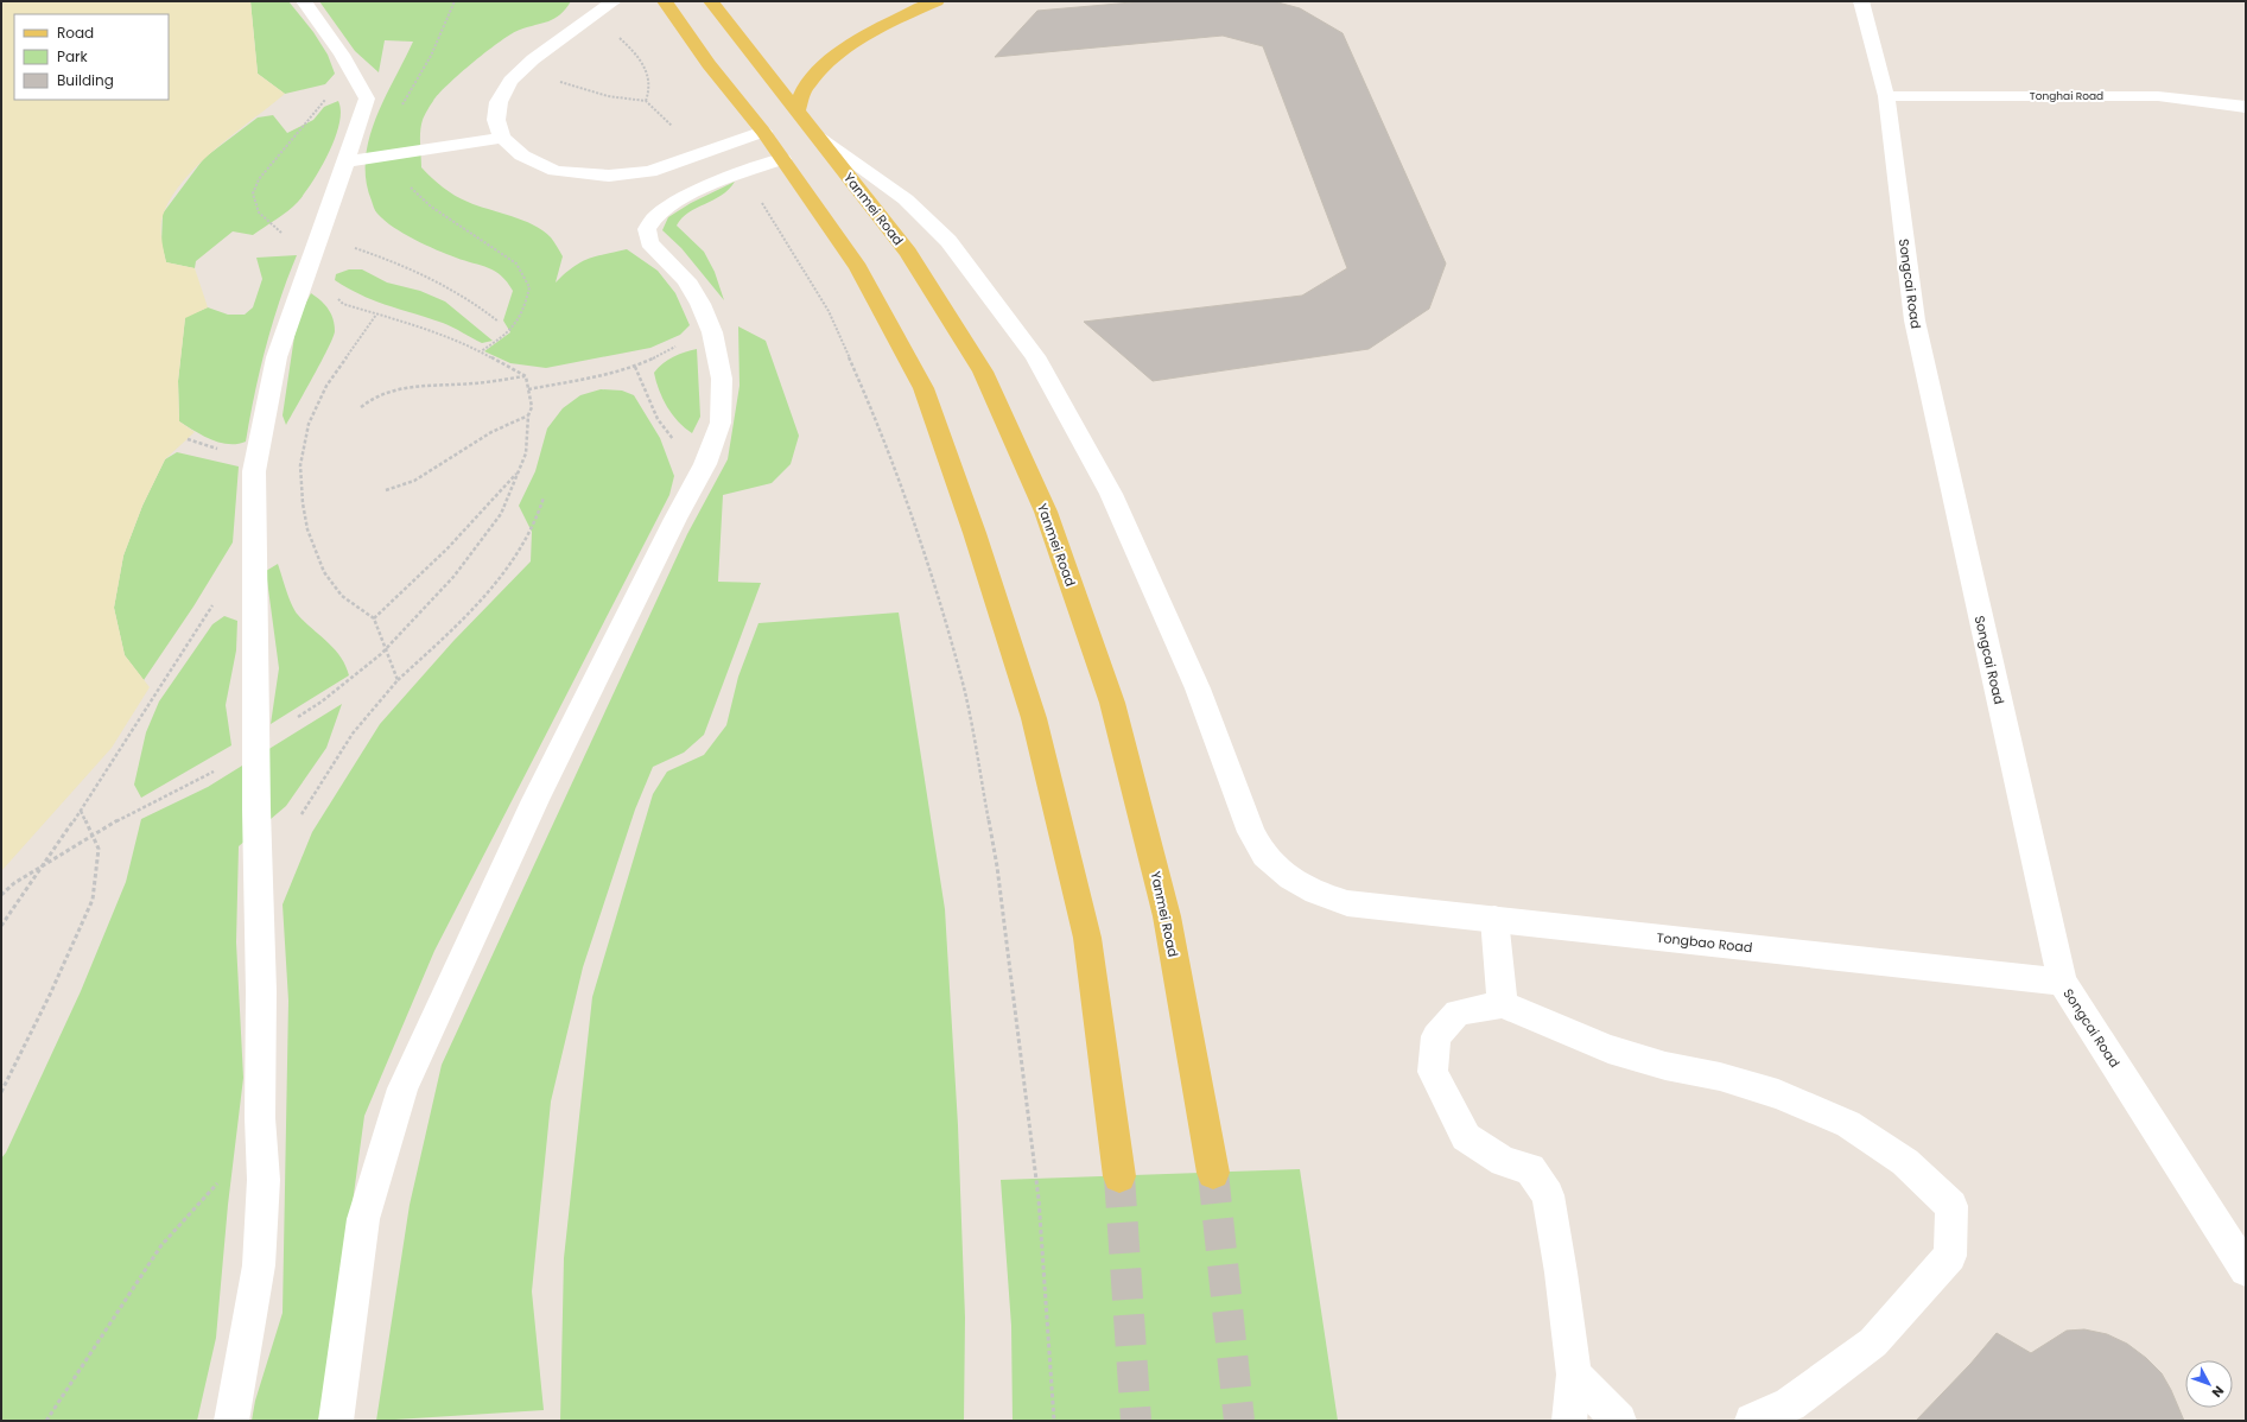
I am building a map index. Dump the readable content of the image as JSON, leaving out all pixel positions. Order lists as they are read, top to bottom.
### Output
{
  "streets": {
    "main road": ["Yanmei Road"],
    "street": ["Tonghai Road", "Songcai Road", "Tongbao Road"]
  },
  "crossings": [
    ["Tonghai Road", "Songcai Road"],
    ["Yanmei Road", "Tongbao Road"],
    ["Songcai Road", "Tongbao Road"]
  ],
  "legend": ["Road", "Park", "Building"],
  "north": "bottom right"
}
